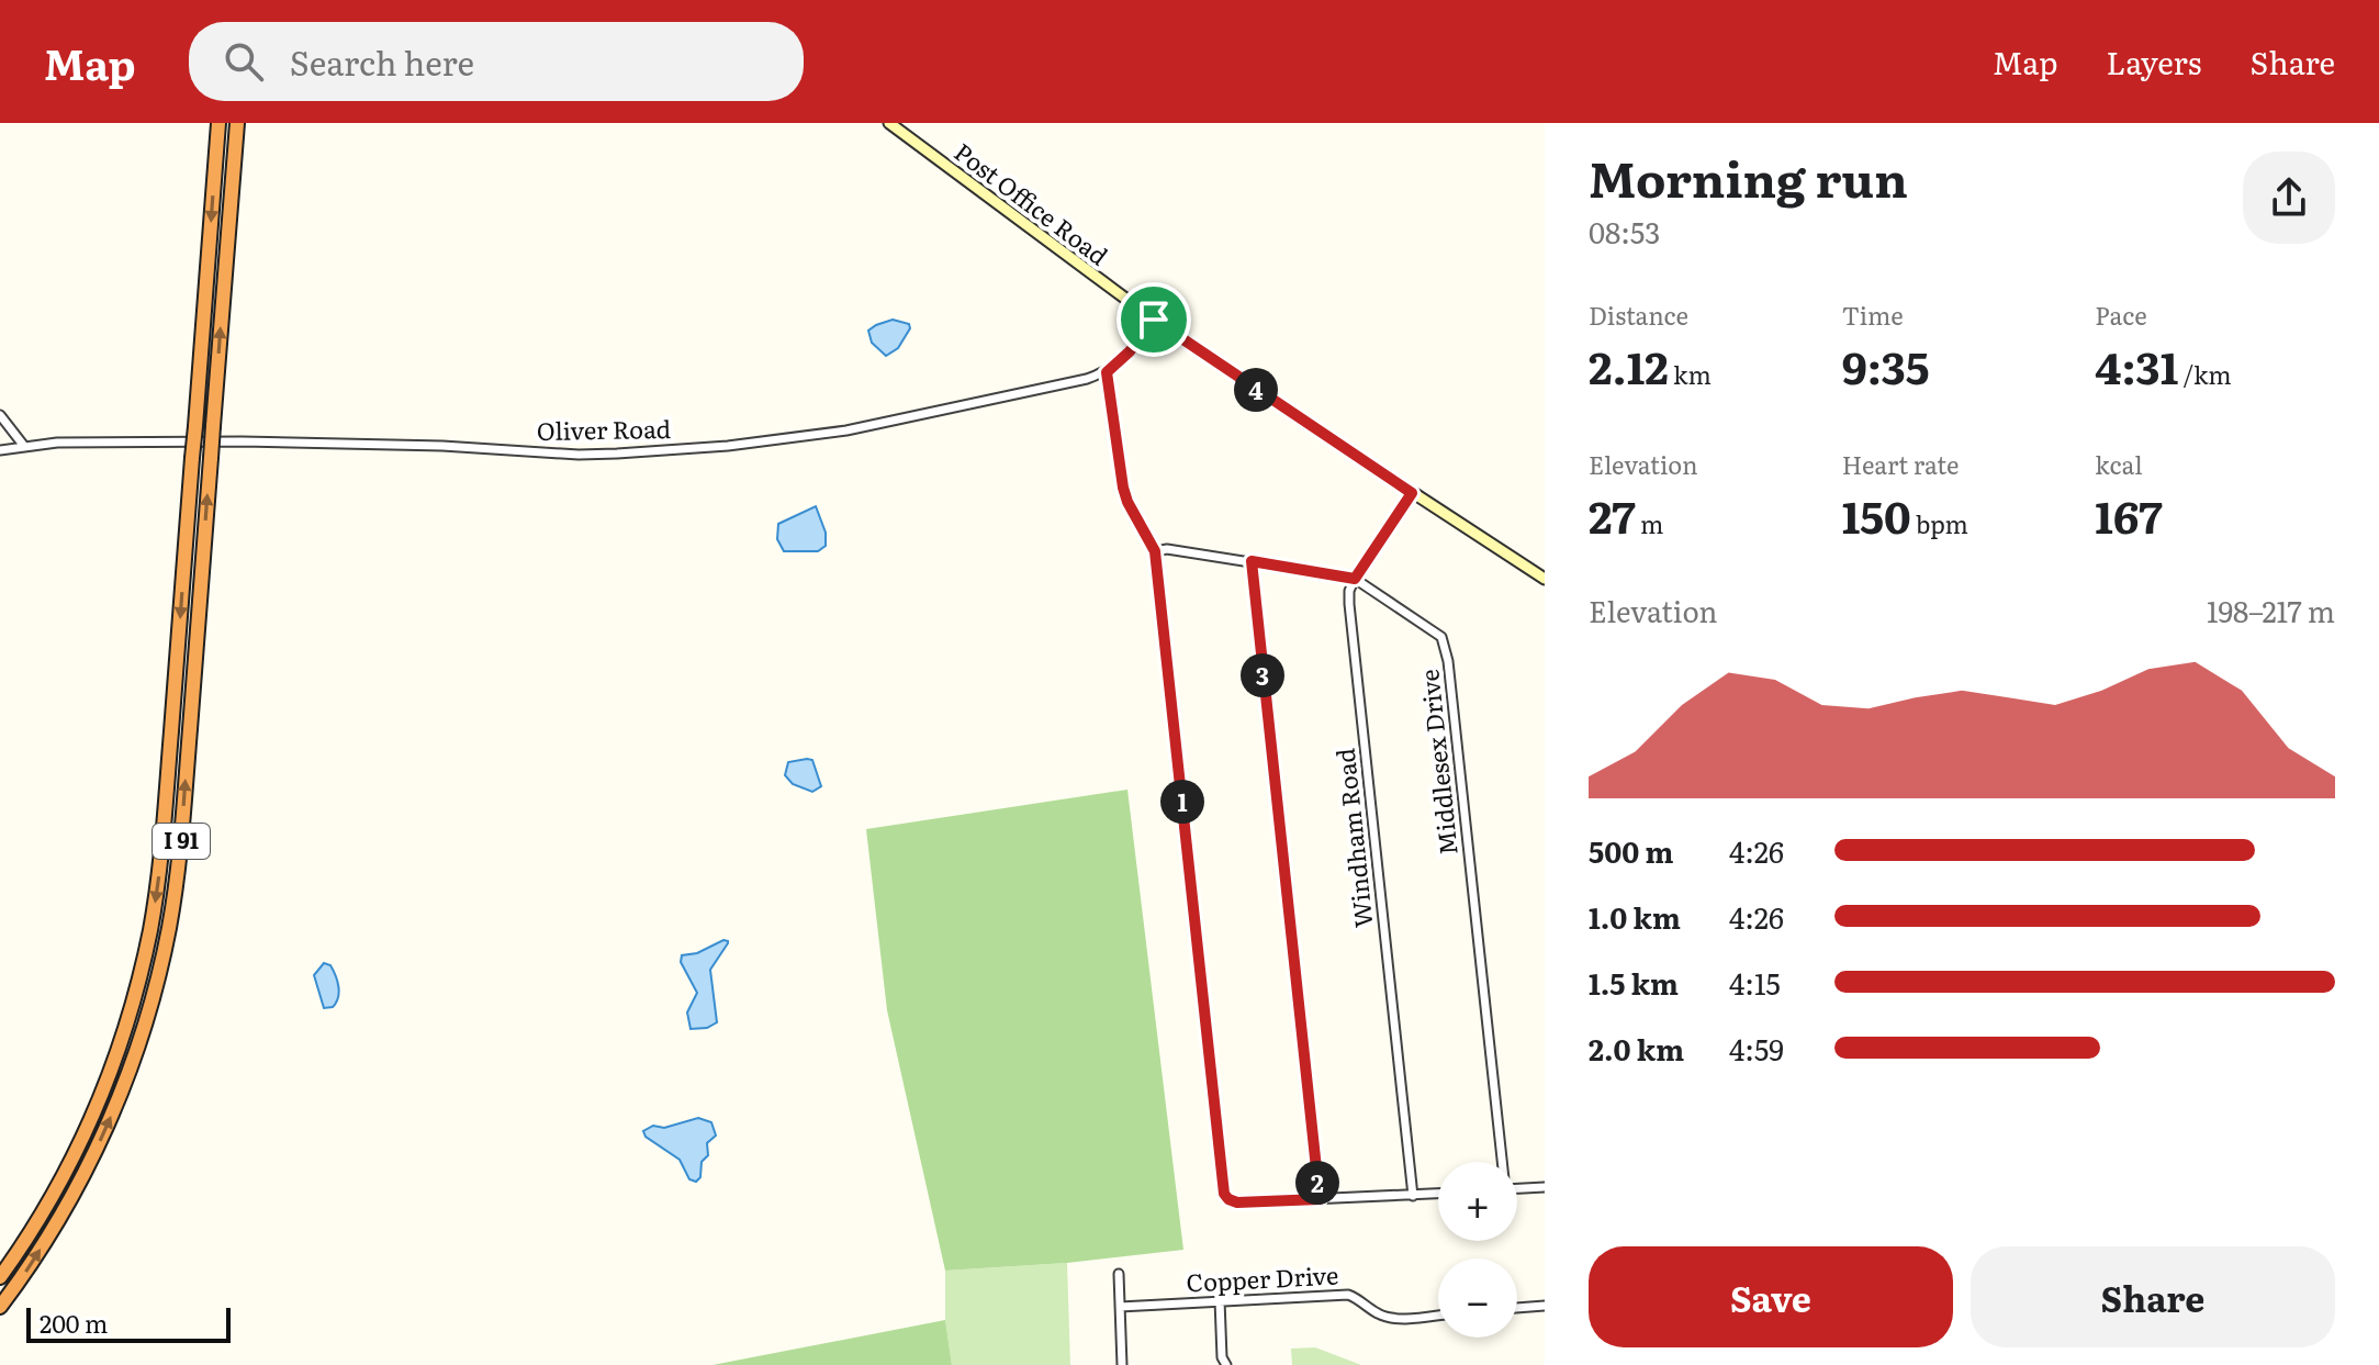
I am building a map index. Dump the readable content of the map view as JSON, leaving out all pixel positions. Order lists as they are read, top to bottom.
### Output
{
  "streets": {
    "highway": ["I 91"],
    "street": [
      "Post Office Road",
      "Oliver Road",
      "Middlesex Drive",
      "Windham Road",
      "Copper Drive"
    ]
  },
  "crossings": [
    ["Post Office Road", "Oliver Road"],
    ["Post Office Road", "Windham Road"],
    ["Middlesex Drive", "Windham Road"]
  ],
  "scale_bar": "200 m",
  "page": {
    "header": "Map",
    "search": "Search here",
    "nav": ["Map", "Layers", "Share"],
    "heading": ["Morning run", "08:53"],
    "stats": [
      ["Distance", "2.12 km"],
      ["Time", "9:35"],
      ["Pace", "4:31 /km"],
      ["Elevation", "27 m"],
      ["Heart rate", "150 bpm"],
      ["kcal", "167"]
    ],
    "pins": [
      "4",
      "3",
      "1",
      "2"
    ],
    "chart": ["Elevation", "198–217 m"],
    "list": [
      {
        "name": "500 m",
        "note": "4:26"
      },
      {
        "name": "1.0 km",
        "note": "4:26"
      },
      {
        "name": "1.5 km",
        "note": "4:15"
      },
      {
        "name": "2.0 km",
        "note": "4:59"
      }
    ],
    "map_buttons": ["+", "−"],
    "buttons": ["Save", "Share"],
    "scale": "200 m"
  }
}
